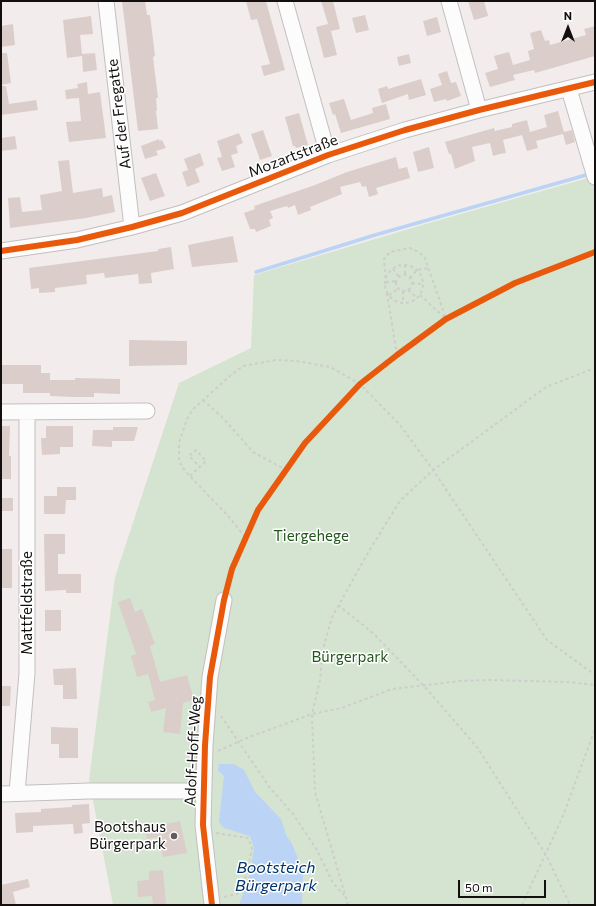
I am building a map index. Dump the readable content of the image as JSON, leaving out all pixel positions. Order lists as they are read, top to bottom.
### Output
{
  "streets": {
    "street": [
      "Auf der Fregatte",
      "Mozartstraße",
      "Mattfeldstraße",
      "Adolf-Hoff-Weg"
    ]
  },
  "crossings": [
    ["Auf der Fregatte", "Mozartstraße"]
  ],
  "water": ["Bootsteich Bürgerpark"],
  "parks": ["Tiergehege", "Bürgerpark"],
  "places": ["Bootshaus Bürgerpark"],
  "scale_bar": "50 m",
  "north": "top"
}
